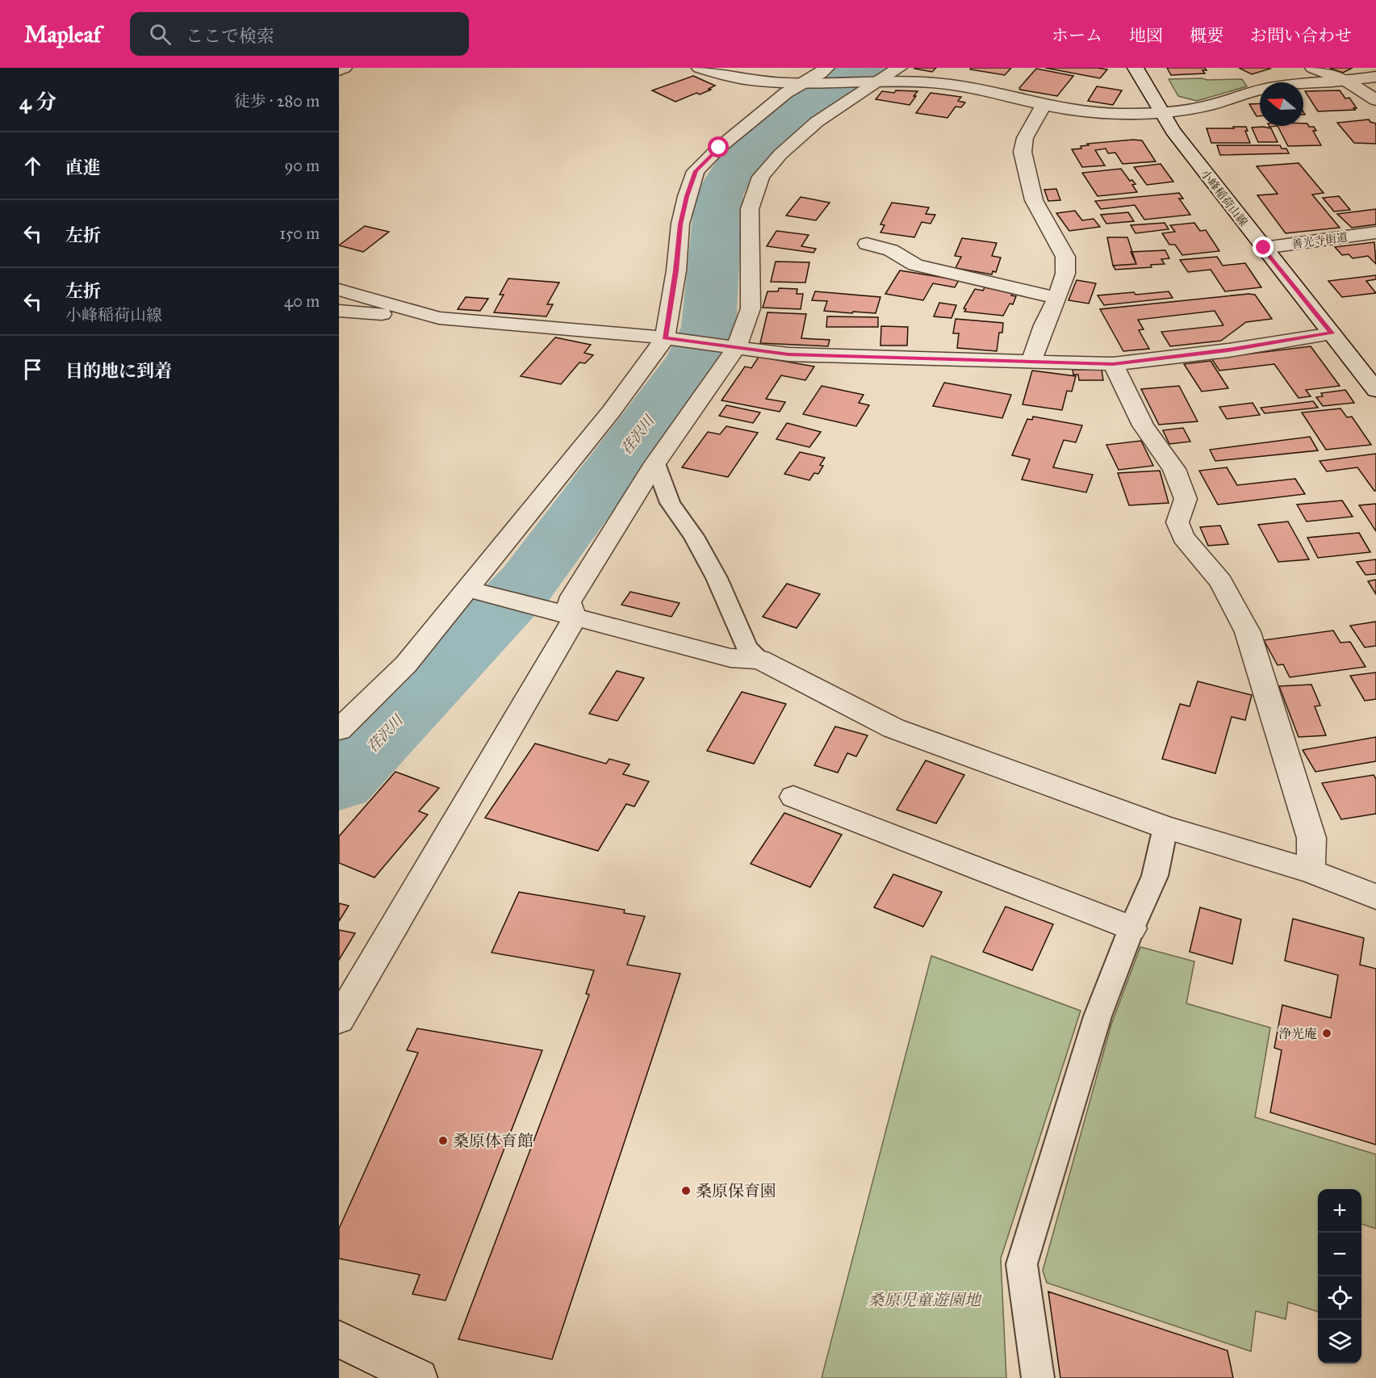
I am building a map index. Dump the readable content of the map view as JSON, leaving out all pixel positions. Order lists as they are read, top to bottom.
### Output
{
  "streets": {
    "street": ["小峰稲荷山線", "善光寺街道"]
  },
  "crossings": [
    ["小峰稲荷山線", "善光寺街道"]
  ],
  "water": ["荏沢川"],
  "parks": ["桑原児童遊園地"],
  "places": ["浄光庵", "桑原体育館", "桑原保育園"],
  "north": "left",
  "page": {
    "header": "Mapleaf",
    "search": "ここで検索",
    "nav": [
      "ホーム",
      "地図",
      "概要",
      "お問い合わせ"
    ],
    "heading": ["4 分", "徒歩 · 280 m"],
    "list": [
      ["直進", "90 m"],
      ["左折", "150 m"],
      ["左折", "小峰稲荷山線", "40 m"],
      "目的地に到着"
    ],
    "map_buttons": ["+", "−"]
  }
}
